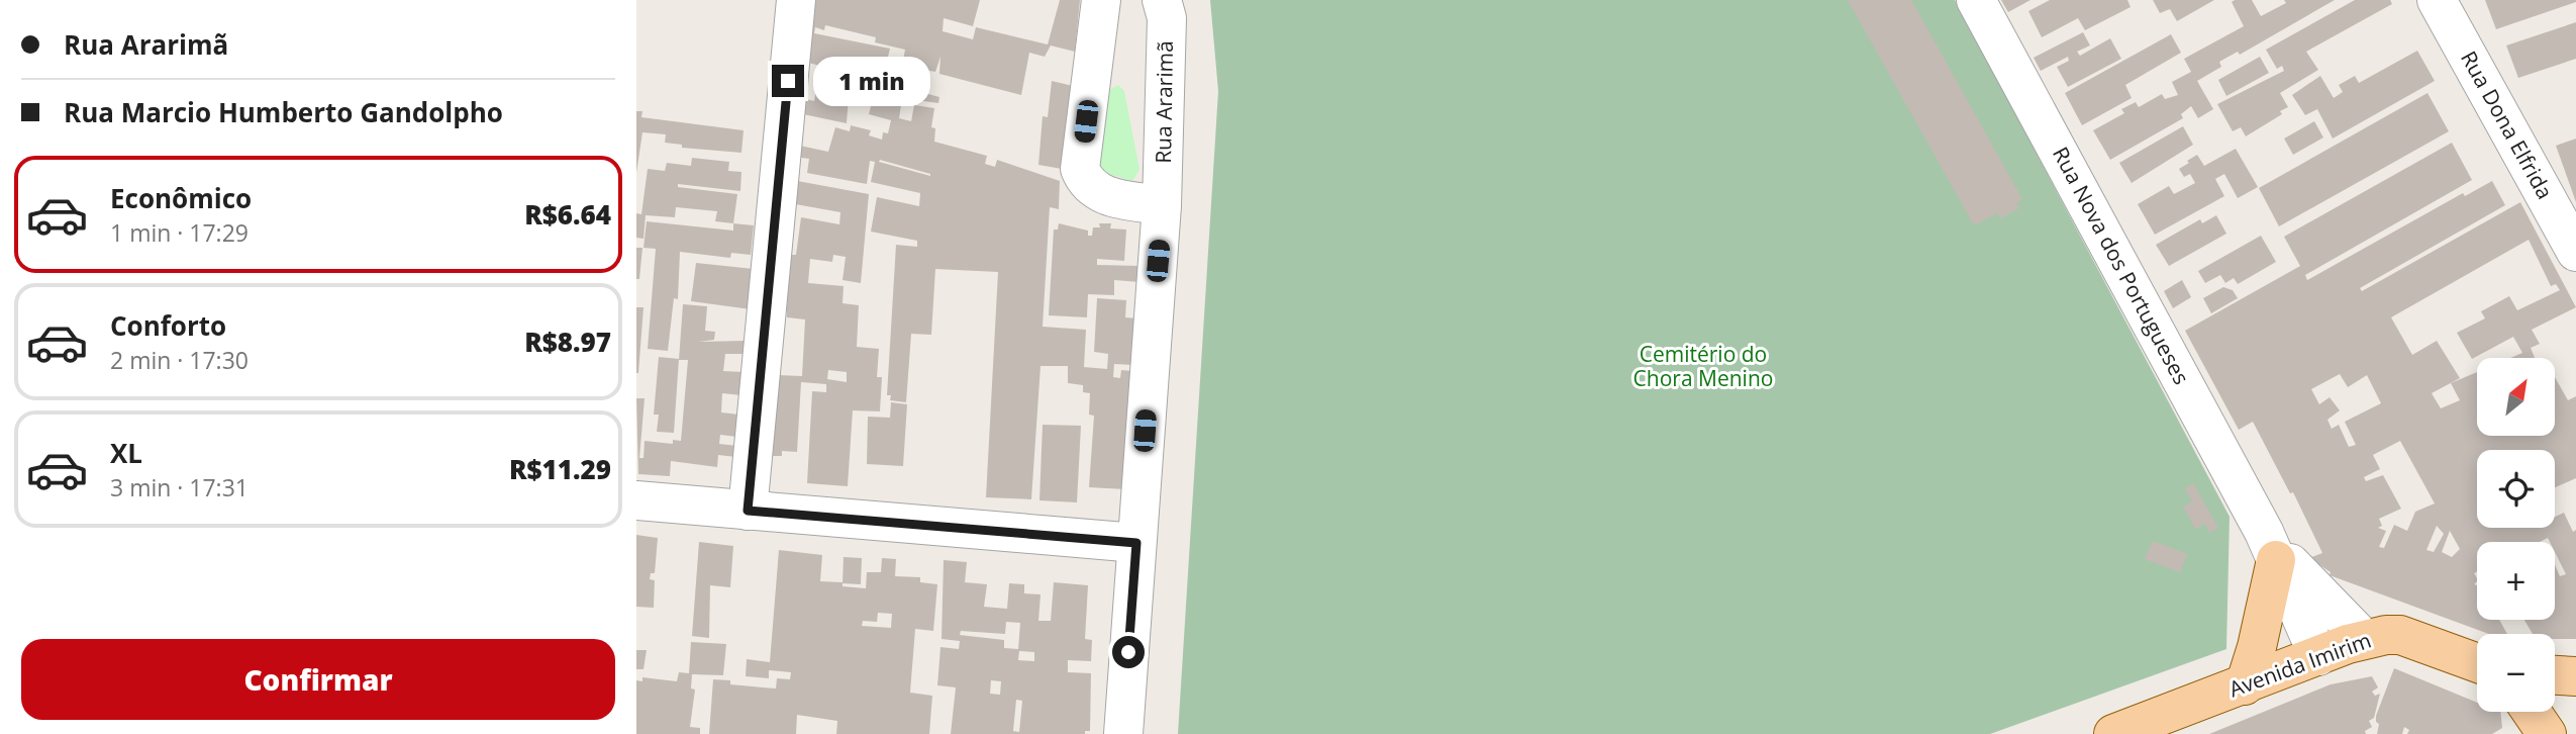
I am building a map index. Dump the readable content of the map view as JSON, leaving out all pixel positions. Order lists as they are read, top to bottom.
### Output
{
  "streets": {
    "main road": ["Avenida Imirim"],
    "street": ["Rua Ararimã", "Rua Dona Elfrida", "Rua Nova dos Portugueses"]
  },
  "crossings": [
    ["Rua Nova dos Portugueses", "Avenida Imirim"]
  ],
  "parks": ["Cemitério do Chora Menino"],
  "north": "top right",
  "page": {
    "banner": ["Rua Ararimã", "Rua Marcio Humberto Gandolpho"],
    "bubble": "1 min",
    "list": [
      {
        "name": "Econômico",
        "note": "1 min · 17:29",
        "value": "R$6.64"
      },
      {
        "name": "Conforto",
        "note": "2 min · 17:30",
        "value": "R$8.97"
      },
      {
        "name": "XL",
        "note": "3 min · 17:31",
        "value": "R$11.29"
      }
    ],
    "map_buttons": ["+", "−"],
    "buttons": "Confirmar"
  }
}
